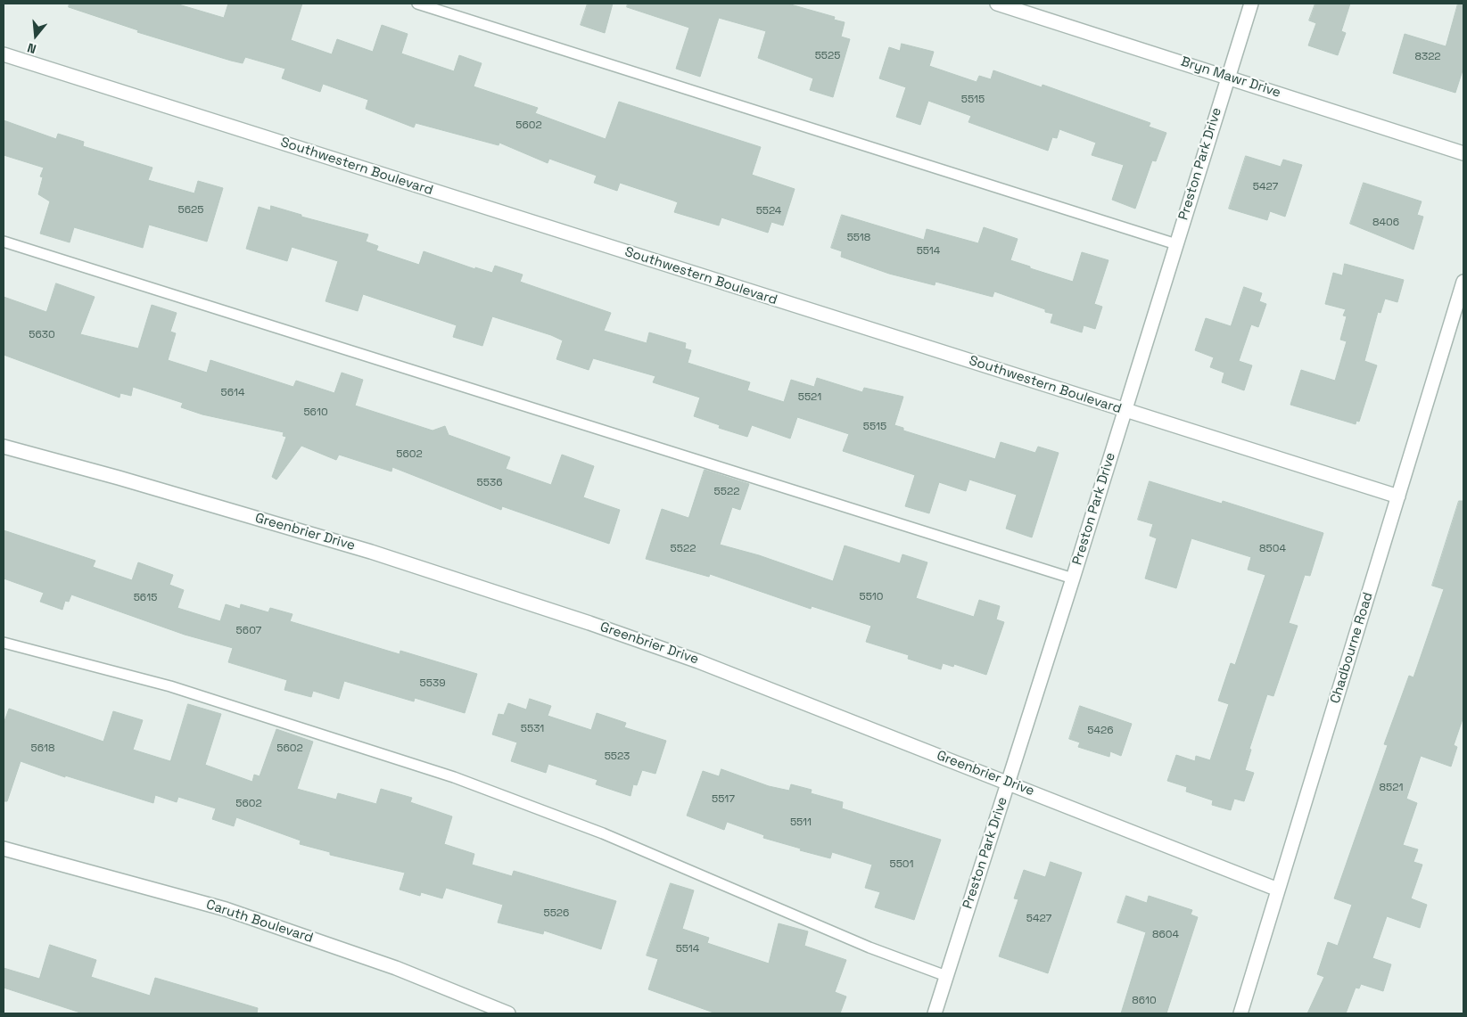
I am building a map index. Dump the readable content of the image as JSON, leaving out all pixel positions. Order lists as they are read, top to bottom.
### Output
{
  "streets": {
    "street": [
      "Bryn Mawr Drive",
      "Preston Park Drive",
      "Southwestern Boulevard",
      "Greenbrier Drive",
      "Chadbourne Road",
      "Caruth Boulevard"
    ]
  },
  "crossings": [
    ["Bryn Mawr Drive", "Preston Park Drive"],
    ["Preston Park Drive", "Southwestern Boulevard"],
    ["Preston Park Drive", "Greenbrier Drive"],
    ["Southwestern Boulevard", "Chadbourne Road"],
    ["Greenbrier Drive", "Chadbourne Road"]
  ],
  "house_numbers": [
    "5525",
    "8322",
    "5515",
    "5602",
    "5427",
    "5625",
    "5524",
    "8406",
    "5518",
    "5514",
    "5630",
    "5614",
    "5521",
    "5610",
    "5515",
    "5602",
    "5536",
    "5522",
    "5522",
    "8504",
    "5510",
    "5615",
    "5607",
    "5539",
    "5531",
    "5426",
    "5618",
    "5602",
    "5523",
    "8521",
    "5517",
    "5602",
    "5511",
    "5501",
    "5526",
    "5427",
    "8604",
    "5514",
    "8610"
  ],
  "north": "bottom"
}
